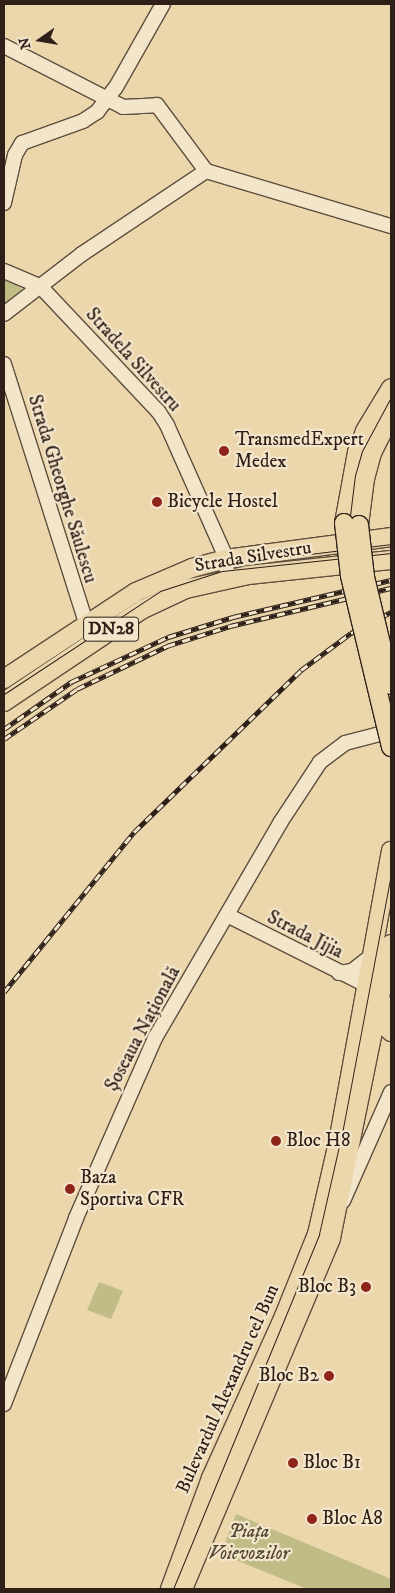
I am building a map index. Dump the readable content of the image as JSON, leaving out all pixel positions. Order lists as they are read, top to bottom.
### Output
{
  "streets": {
    "main road": ["Strada Silvestru", "DN28", "Bulevardul Alexandru cel Bun"],
    "street": [
      "Stradela Silvestru",
      "Strada Gheorghe Săulescu",
      "Strada Jijia",
      "Șoseaua Națională"
    ]
  },
  "crossings": [
    ["Stradela Silvestru", "Strada Silvestru"],
    ["Strada Gheorghe Săulescu", "Strada Silvestru"],
    ["Strada Jijia", "Șoseaua Națională"],
    ["Strada Jijia", "Bulevardul Alexandru cel Bun"]
  ],
  "parks": ["Piața Voievozilor"],
  "places": [
    "TransmedExpert Medex",
    "Bicycle Hostel",
    "Bloc H8",
    "Baza Sportiva CFR",
    "Bloc B3",
    "Bloc B2",
    "Bloc B1",
    "Bloc A8"
  ],
  "north": "left"
}
